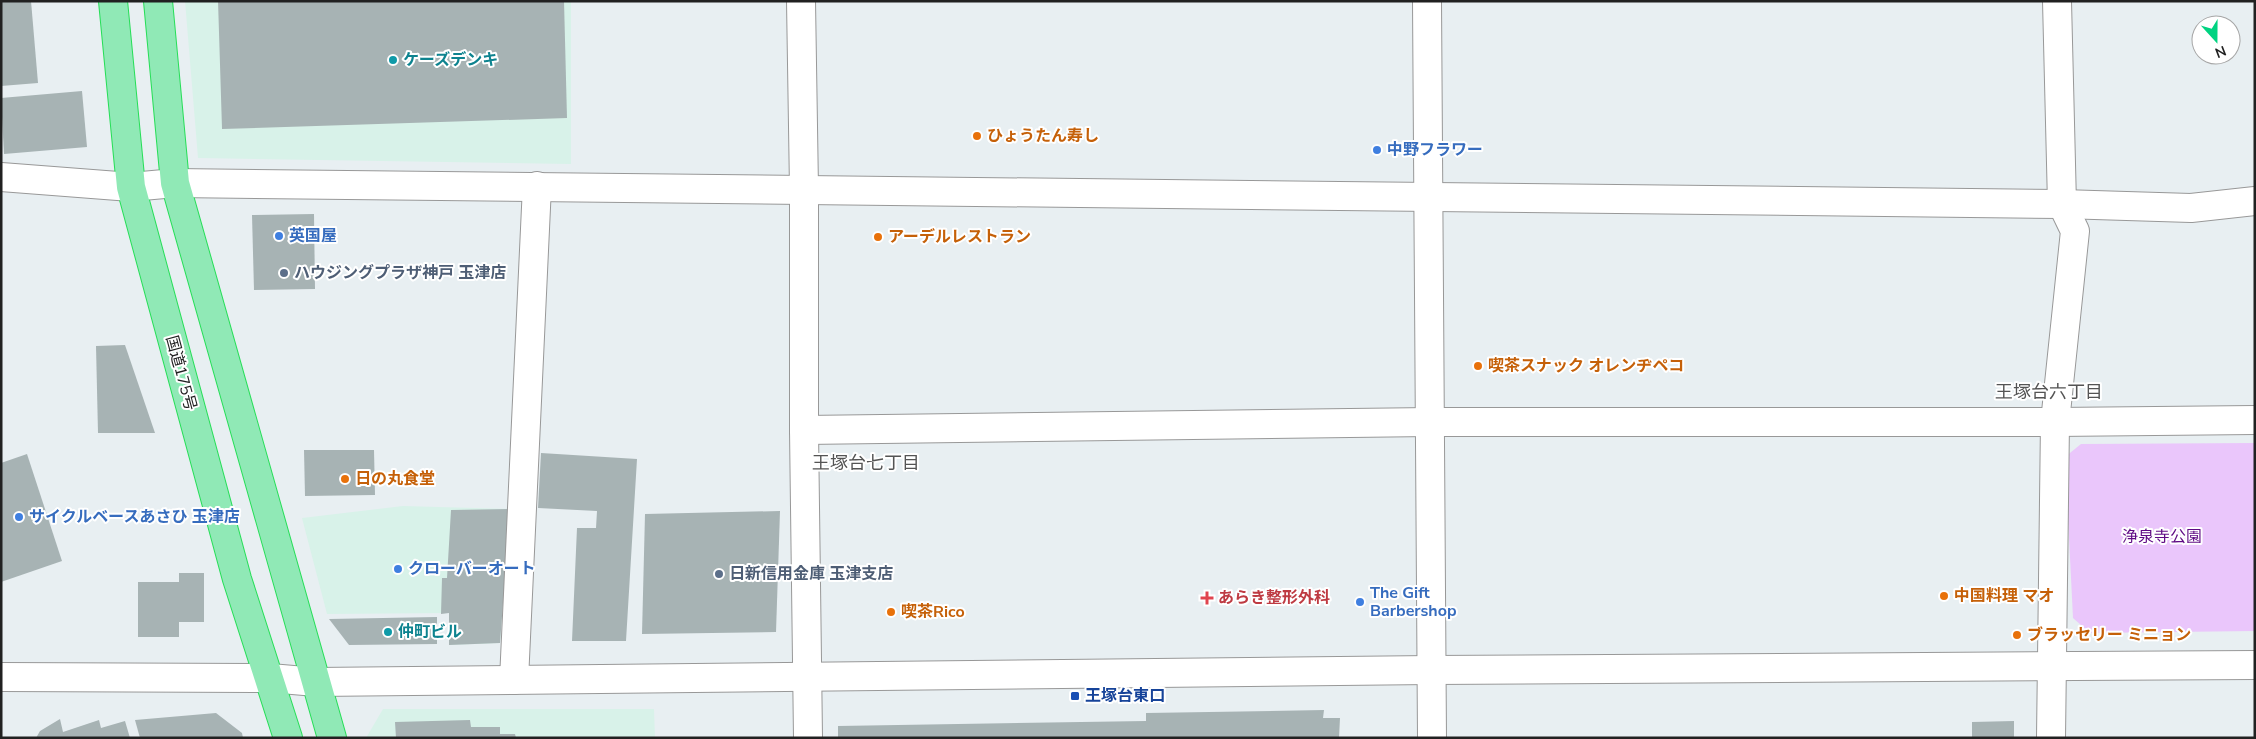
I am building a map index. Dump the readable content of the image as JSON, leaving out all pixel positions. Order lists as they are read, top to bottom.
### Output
{
  "streets": {
    "highway": ["国道175号"]
  },
  "districts": ["王塚台六丁目", "王塚台七丁目"],
  "parks": ["浄泉寺公園"],
  "places": {
    "other": [
      "ケーズデンキ",
      "ひょうたん寿し",
      "中野フラワー",
      "英国屋",
      "アーデルレストラン",
      "ハウジングプラザ神戸 玉津店",
      "喫茶スナック オレンヂペコ",
      "日の丸食堂",
      "サイクルベースあさひ 玉津店",
      "クローバーオート",
      "日新信用金庫 玉津支店",
      "中国料理 マオ",
      "The Gift Barbershop",
      "喫茶Rico",
      "仲町ビル",
      "ブラッセリー ミニョン"
    ],
    "health": ["あらき整形外科"],
    "transit": ["王塚台東口"]
  },
  "north": "bottom"
}
